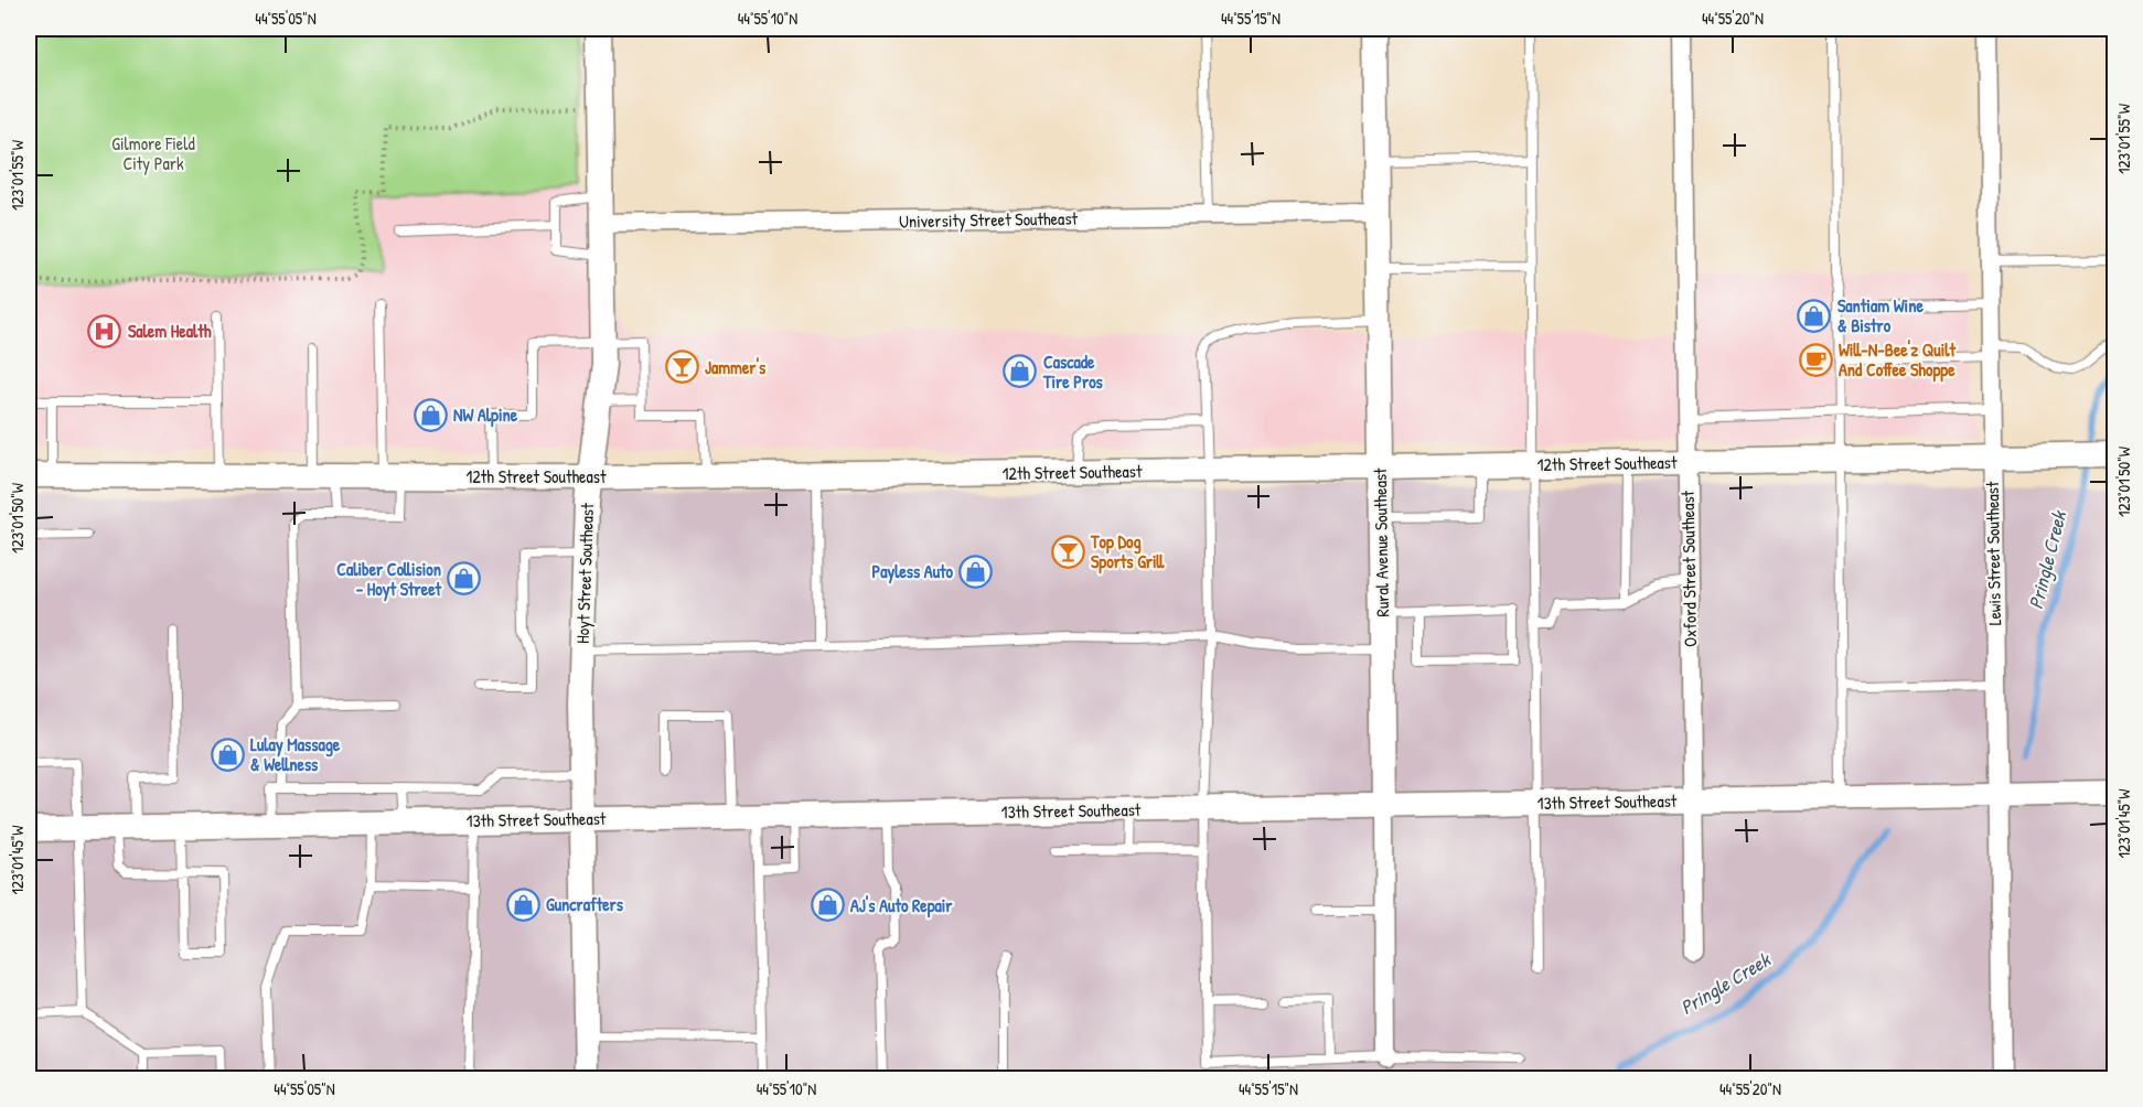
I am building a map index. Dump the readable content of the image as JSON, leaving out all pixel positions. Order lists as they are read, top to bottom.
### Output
{
  "streets": {
    "main road": [
      "12th Street Southeast",
      "Rural Avenue Southeast",
      "Hoyt Street Southeast",
      "13th Street Southeast"
    ],
    "street": ["University Street Southeast", "Lewis Street Southeast", "Oxford Street Southeast"]
  },
  "crossings": [
    ["University Street Southeast", "Rural Avenue Southeast"],
    ["University Street Southeast", "Hoyt Street Southeast"],
    ["12th Street Southeast", "Rural Avenue Southeast"],
    ["12th Street Southeast", "Lewis Street Southeast"],
    ["12th Street Southeast", "Oxford Street Southeast"],
    ["12th Street Southeast", "Hoyt Street Southeast"],
    ["Rural Avenue Southeast", "13th Street Southeast"],
    ["Lewis Street Southeast", "13th Street Southeast"],
    ["Oxford Street Southeast", "13th Street Southeast"],
    ["Hoyt Street Southeast", "13th Street Southeast"]
  ],
  "water": ["Pringle Creek"],
  "parks": ["Gilmore Field City Park"],
  "places": {
    "shop": [
      "Santiam Wine & Bistro",
      "Cascade Tire Pros",
      "NW Alpine",
      "Payless Auto",
      "Caliber Collision - Hoyt Street",
      "Lulay Massage & Wellness",
      "Guncrafters",
      "AJ's Auto Repair"
    ],
    "hospital": ["Salem Health"],
    "cafe": ["Will-N-Bee'z Quilt And Coffee Shoppe"],
    "bar": ["Jammer's", "Top Dog Sports Grill"]
  },
  "coordinates": [
    "44°55'05\"N",
    "44°55'10\"N",
    "44°55'15\"N",
    "44°55'20\"N",
    "123°01'55\"W",
    "123°01'50\"W",
    "123°01'45\"W"
  ]
}
